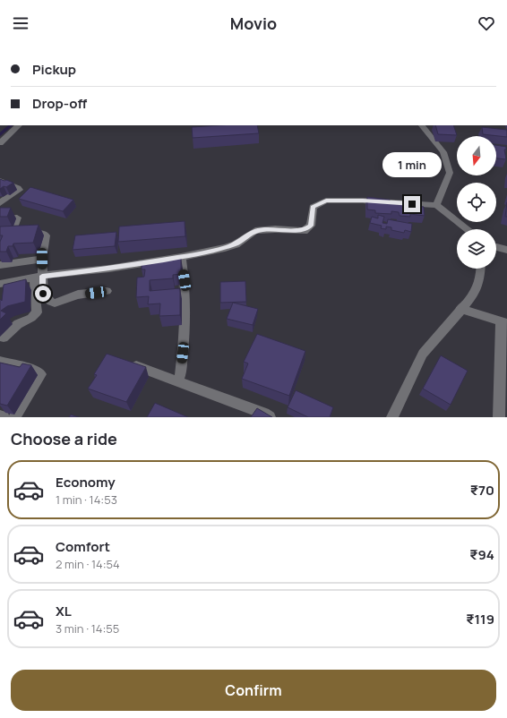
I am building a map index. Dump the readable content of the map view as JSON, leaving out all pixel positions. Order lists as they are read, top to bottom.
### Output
{
  "north": "bottom",
  "page": {
    "header": "Movio",
    "banner": ["Pickup", "Drop-off"],
    "bubble": "1 min",
    "heading": "Choose a ride",
    "list": [
      {
        "name": "Economy",
        "note": "1 min · 14:53",
        "value": "₹70"
      },
      {
        "name": "Comfort",
        "note": "2 min · 14:54",
        "value": "₹94"
      },
      {
        "name": "XL",
        "note": "3 min · 14:55",
        "value": "₹119"
      }
    ],
    "buttons": "Confirm"
  }
}
